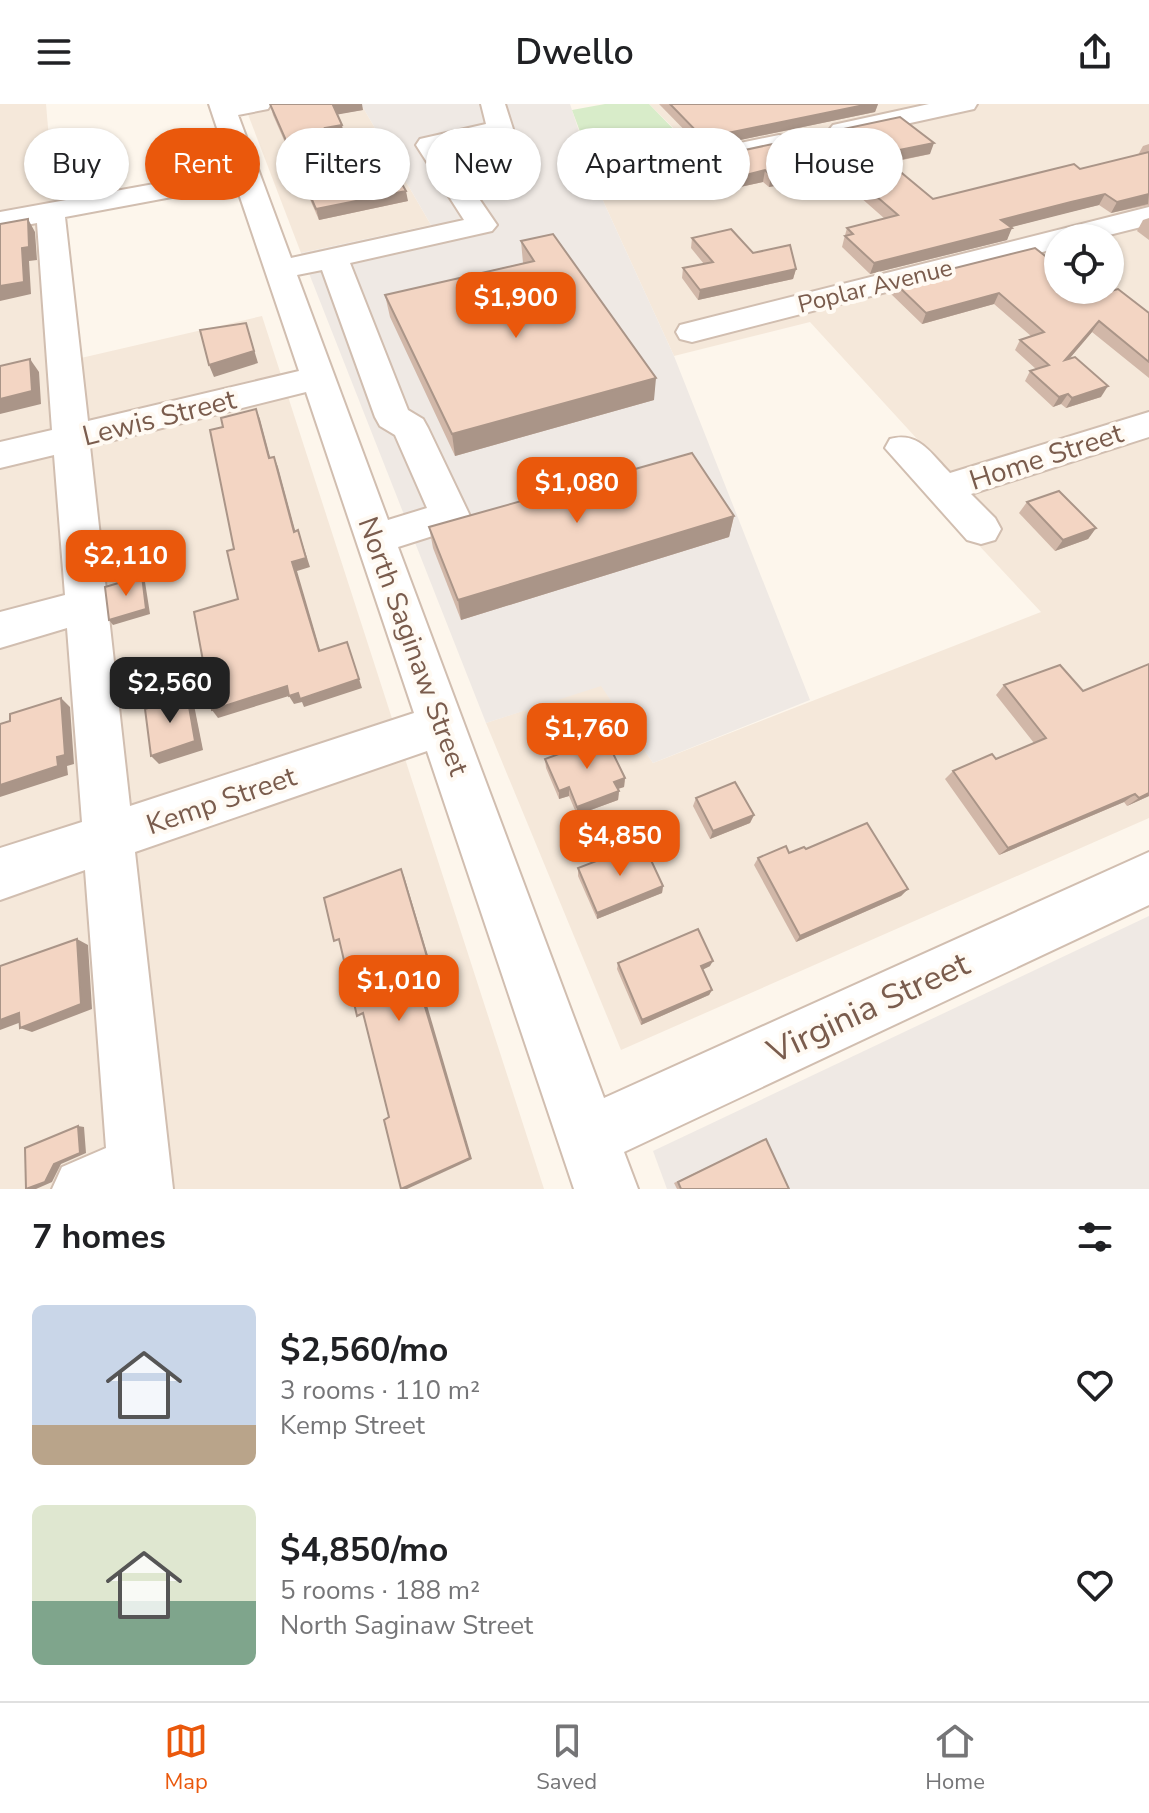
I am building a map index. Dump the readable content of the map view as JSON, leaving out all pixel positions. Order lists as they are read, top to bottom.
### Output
{
  "streets": {
    "street": [
      "Poplar Avenue",
      "Lewis Street",
      "Home Street",
      "North Saginaw Street",
      "Kemp Street",
      "Virginia Street"
    ]
  },
  "crossings": [
    ["Lewis Street", "North Saginaw Street"],
    ["North Saginaw Street", "Kemp Street"],
    ["North Saginaw Street", "Virginia Street"]
  ],
  "page": {
    "header": "Dwello",
    "chip": [
      "Buy",
      "Rent",
      "Filters",
      "New",
      "Apartment",
      "House"
    ],
    "price": [
      "$1,900",
      "$1,080",
      "$2,110",
      "$2,560",
      "$1,760",
      "$4,850",
      "$1,010"
    ],
    "heading": "7 homes",
    "list": [
      {
        "name": "$2,560/mo",
        "note": "3 rooms · 110 m² · Kemp Street"
      },
      {
        "name": "$4,850/mo",
        "note": "5 rooms · 188 m² · North Saginaw Street"
      }
    ],
    "tabs": ["Map", "Saved", "Home"]
  }
}
